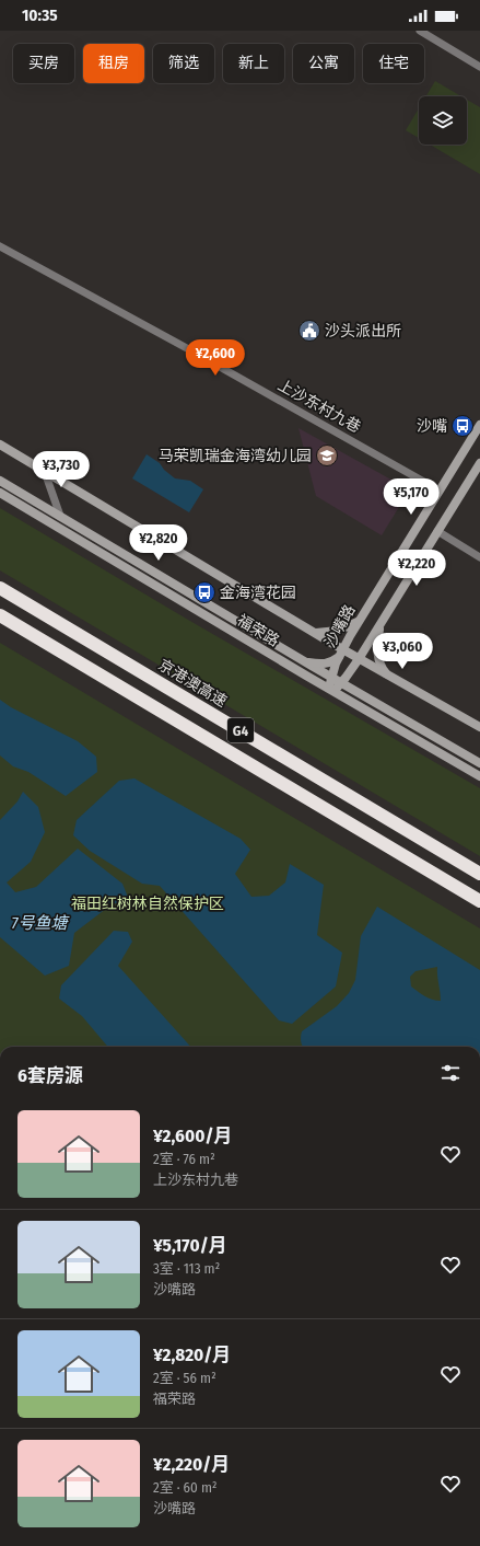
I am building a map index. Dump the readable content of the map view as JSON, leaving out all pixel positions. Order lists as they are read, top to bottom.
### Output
{
  "streets": {
    "highway": ["京港澳高速", "G4"],
    "street": ["上沙东村九巷", "沙嘴路", "福荣路"]
  },
  "crossings": [
    ["上沙东村九巷", "沙嘴路"],
    ["沙嘴路", "福荣路"]
  ],
  "water": ["7号鱼塘"],
  "parks": ["福田红树林自然保护区"],
  "places": {
    "public building": ["沙头派出所"],
    "bus stop": ["沙嘴", "金海湾花园"],
    "school or university": ["马荣凯瑞金海湾幼儿园"]
  },
  "page": {
    "status": "10:35",
    "chip": [
      "买房",
      "租房",
      "筛选",
      "新上",
      "公寓",
      "住宅"
    ],
    "price": [
      "¥2,600",
      "¥3,730",
      "¥5,170",
      "¥2,820",
      "¥2,220",
      "¥3,060"
    ],
    "heading": "6套房源",
    "list": [
      {
        "name": "¥2,600/月",
        "note": "2室 · 76 m² · 上沙东村九巷"
      },
      {
        "name": "¥5,170/月",
        "note": "3室 · 113 m² · 沙嘴路"
      },
      {
        "name": "¥2,820/月",
        "note": "2室 · 56 m² · 福荣路"
      },
      {
        "name": "¥2,220/月",
        "note": "2室 · 60 m² · 沙嘴路"
      }
    ]
  }
}
